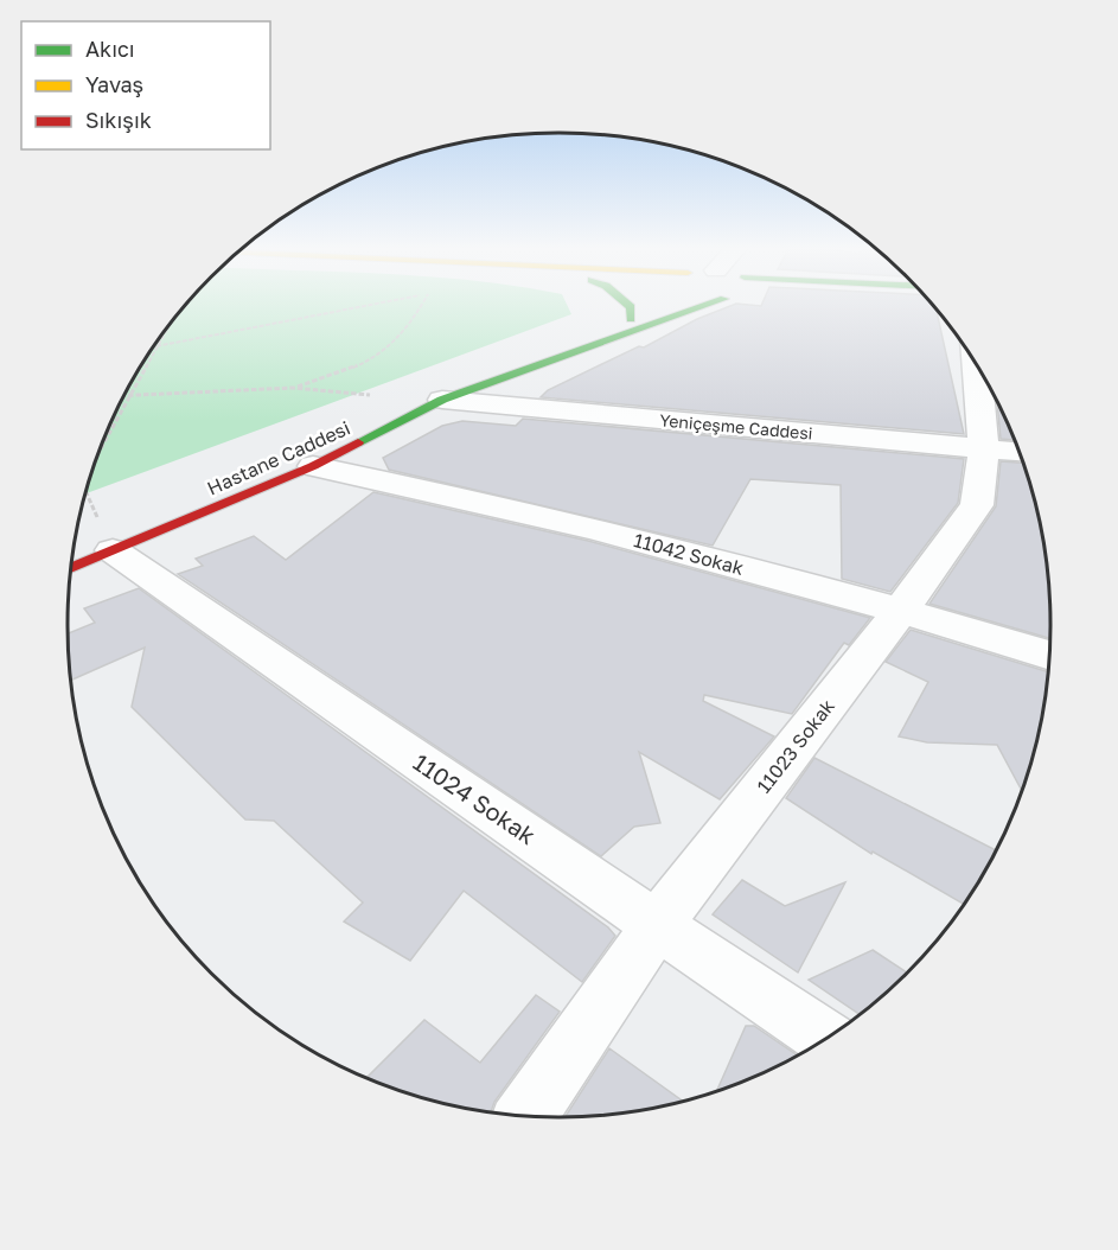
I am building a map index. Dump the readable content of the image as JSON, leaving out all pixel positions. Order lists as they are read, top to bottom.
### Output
{
  "streets": {
    "main road": ["Hastane Caddesi"],
    "street": [
      "Yeniçeşme Caddesi",
      "11042 Sokak",
      "11023 Sokak",
      "11024 Sokak"
    ]
  },
  "crossings": [
    ["Yeniçeşme Caddesi", "Hastane Caddesi"],
    ["Yeniçeşme Caddesi", "11023 Sokak"],
    ["Hastane Caddesi", "11042 Sokak"],
    ["Hastane Caddesi", "11024 Sokak"],
    ["11042 Sokak", "11023 Sokak"],
    ["11023 Sokak", "11024 Sokak"]
  ],
  "legend": ["Akıcı", "Yavaş", "Sıkışık"]
}
